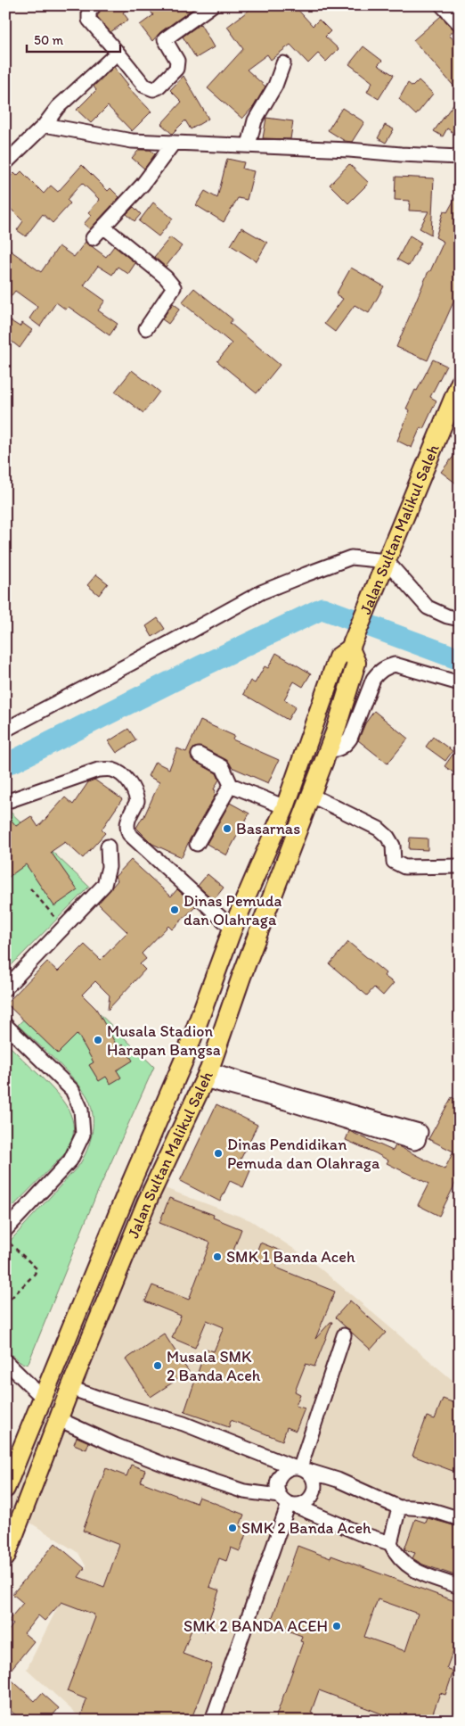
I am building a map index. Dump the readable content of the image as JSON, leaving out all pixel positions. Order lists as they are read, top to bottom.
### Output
{
  "streets": {
    "main road": ["Jalan Sultan Malikul Saleh"]
  },
  "places": [
    "Basarnas",
    "Dinas Pemuda dan Olahraga",
    "Musala Stadion Harapan Bangsa",
    "Dinas Pendidikan Pemuda dan Olahraga",
    "SMK 1 Banda Aceh",
    "Musala SMK 2 Banda Aceh",
    "SMK 2 Banda Aceh",
    "SMK 2 BANDA ACEH"
  ],
  "scale_bar": "50 m"
}
